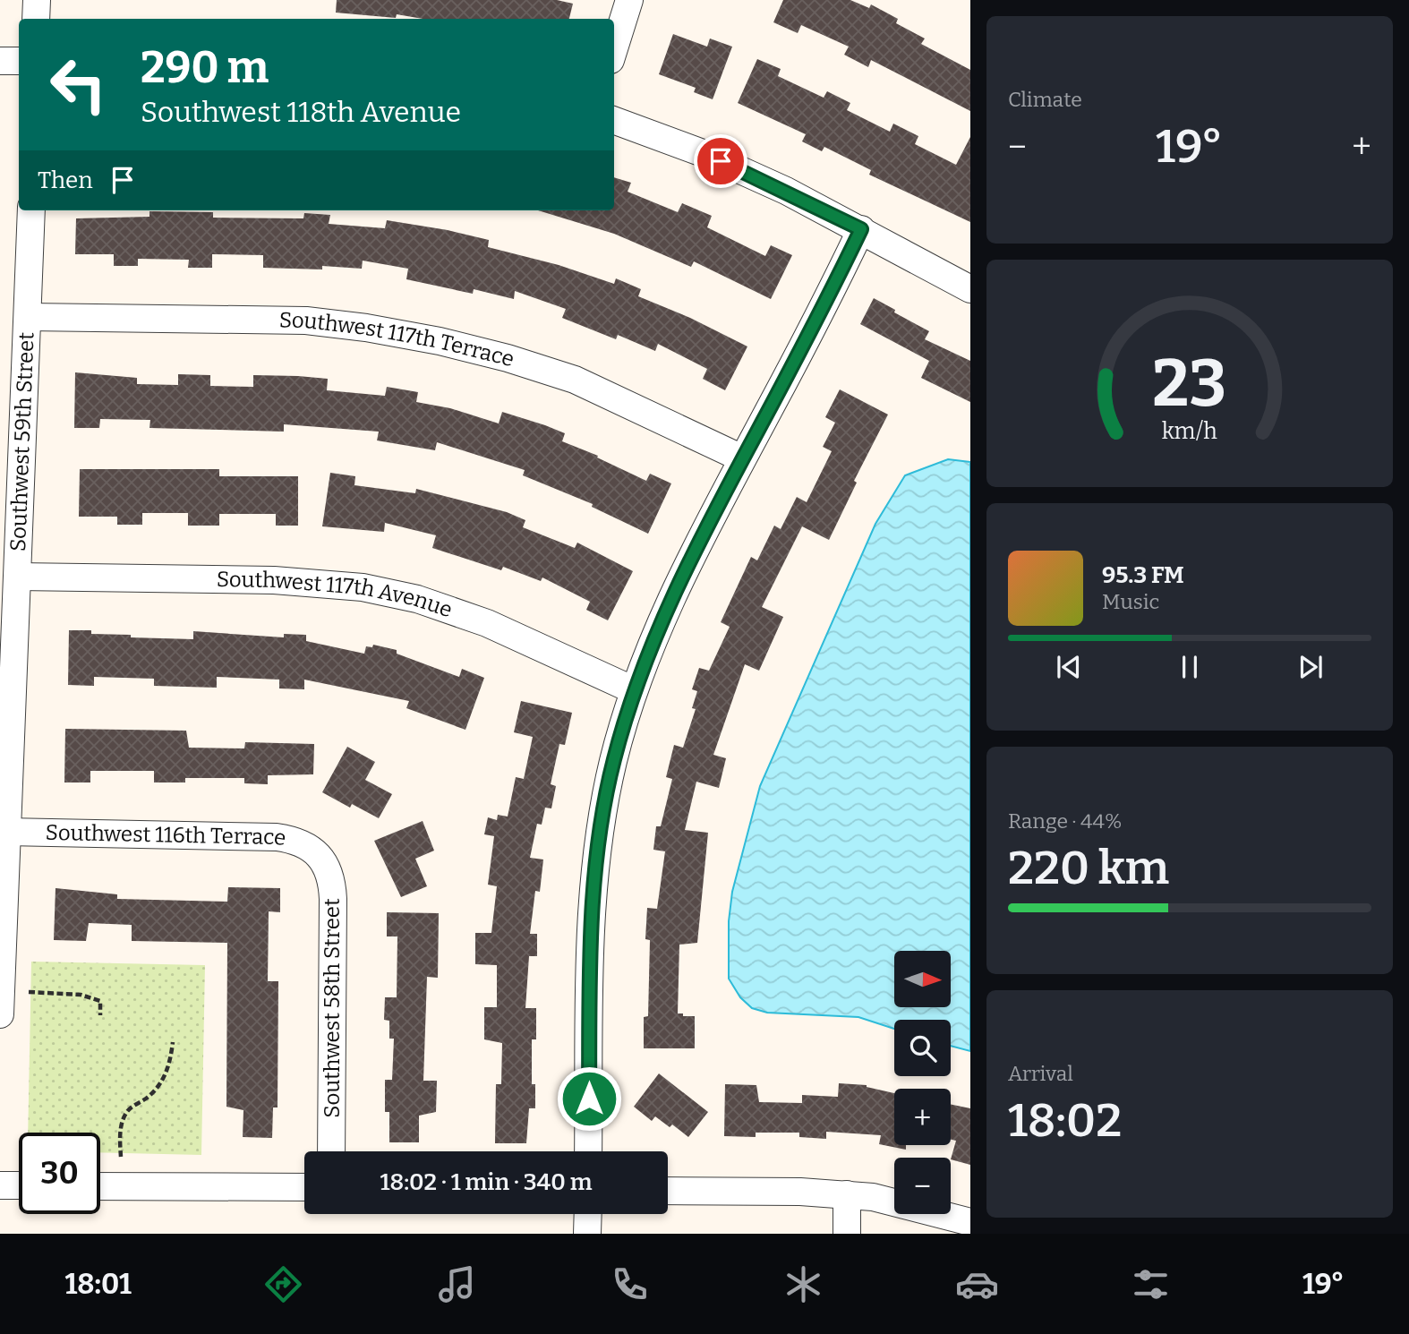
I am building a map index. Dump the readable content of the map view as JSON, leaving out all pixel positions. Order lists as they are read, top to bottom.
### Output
{
  "streets": {
    "street": [
      "Southwest 117th Terrace",
      "Southwest 59th Street",
      "Southwest 117th Avenue",
      "Southwest 116th Terrace",
      "Southwest 58th Street"
    ]
  },
  "crossings": [
    ["Southwest 117th Terrace", "Southwest 59th Street"],
    ["Southwest 59th Street", "Southwest 117th Avenue"],
    ["Southwest 59th Street", "Southwest 116th Terrace"],
    ["Southwest 116th Terrace", "Southwest 58th Street"]
  ],
  "north": "right",
  "page": {
    "tile": [
      "Climate",
      ["Range · 44%", "220 km"],
      ["Arrival", "18:02"]
    ],
    "turn": ["290 m", "Southwest 118th Avenue"],
    "heat": ["−", "19°", "+"],
    "then": "Then",
    "song": ["95.3 FM", "Music"],
    "map_buttons": ["+", "−"],
    "limit": "30",
    "trip": "18:02 · 1 min · 340 m",
    "tabs": ["18:01", "19°"],
    "gauge": ["23", "km/h"]
  }
}
